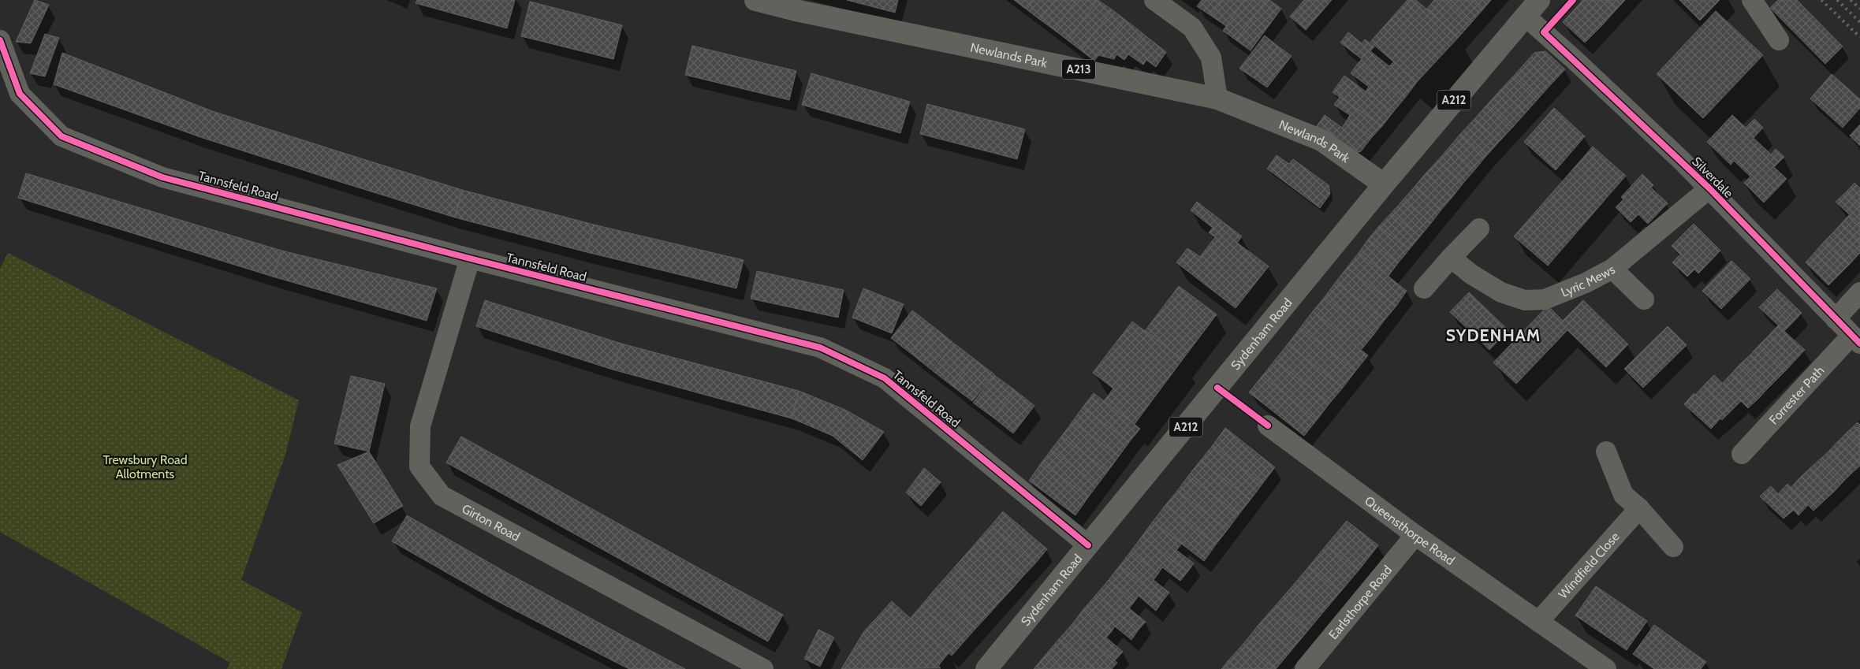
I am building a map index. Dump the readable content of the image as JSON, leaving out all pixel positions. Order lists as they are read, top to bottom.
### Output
{
  "streets": {
    "main road": [
      "Newlands Park",
      "A213",
      "A212",
      "Sydenham Road"
    ],
    "street": [
      "Silverdale",
      "Tannsfeld Road",
      "Lyric Mews",
      "Forrester Path",
      "Girton Road",
      "Queensthorpe Road",
      "Windfield Close",
      "Earlsthorpe Road"
    ]
  },
  "crossings": [
    ["Newlands Park", "Sydenham Road"],
    ["Silverdale", "Lyric Mews"],
    ["Silverdale", "Sydenham Road"],
    ["Silverdale", "Forrester Path"],
    ["Tannsfeld Road", "Sydenham Road"],
    ["Tannsfeld Road", "Girton Road"],
    ["Queensthorpe Road", "Windfield Close"],
    ["Queensthorpe Road", "Earlsthorpe Road"]
  ],
  "districts": ["SYDENHAM"],
  "parks": ["Trewsbury Road Allotments"]
}
